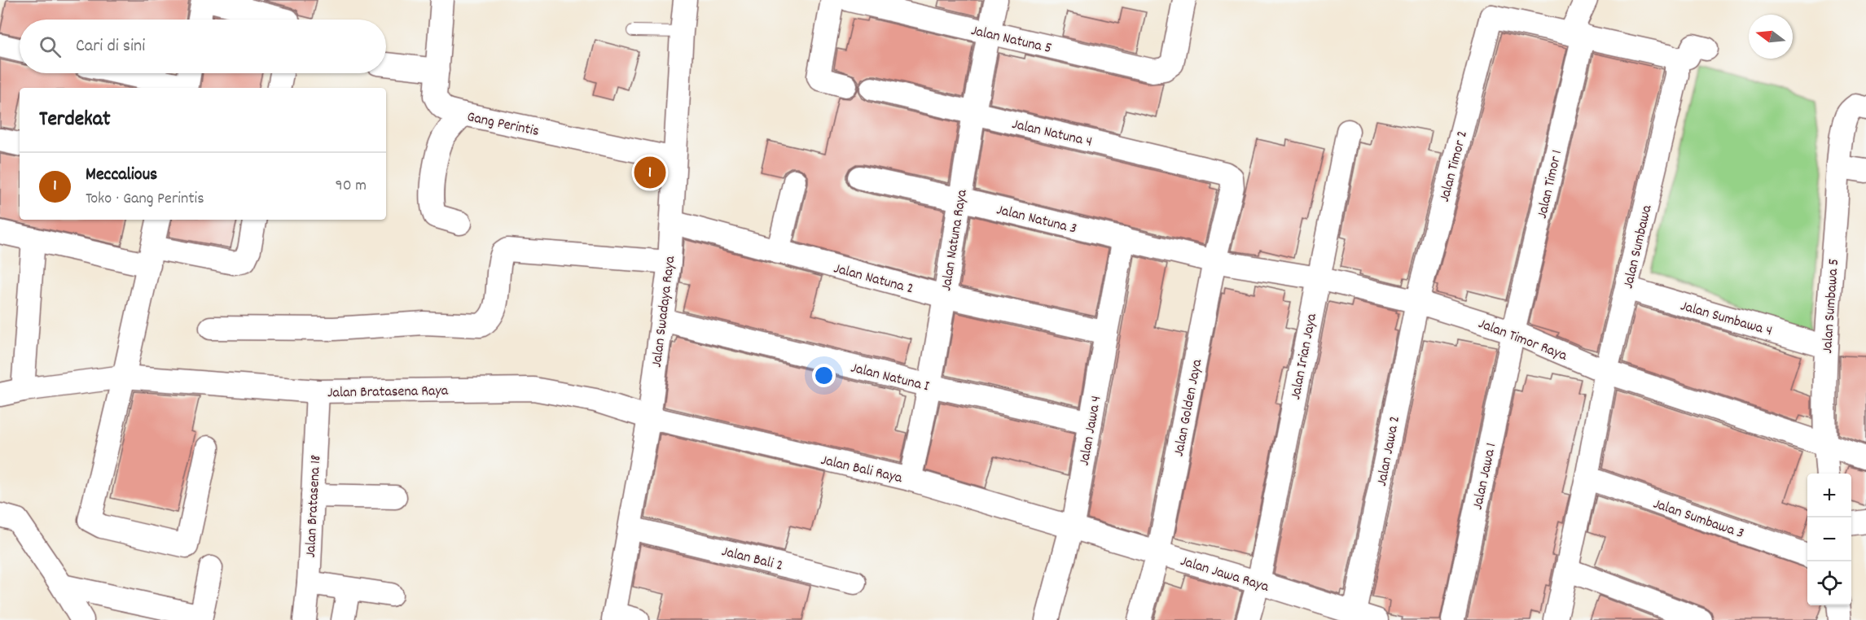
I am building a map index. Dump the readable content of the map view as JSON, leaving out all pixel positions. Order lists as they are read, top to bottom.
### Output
{
  "streets": {
    "street": [
      "Jalan Natuna 5",
      "Gang Perintis",
      "Jalan Natuna 4",
      "Jalan Timor 2",
      "Jalan Timor 1",
      "Jalan Natuna 3",
      "Jalan Natuna Raya",
      "Jalan Sumbawa",
      "Jalan Natuna 2",
      "Jalan Sumbawa 5",
      "Jalan Swadaya Raya",
      "Jalan Sumbawa 4",
      "Jalan Timor Raya",
      "Jalan Irian Jaya",
      "Jalan Natuna I",
      "Jalan Bratasena Raya",
      "Jalan Golden Jaya",
      "Jalan Jawa 4",
      "Jalan Jawa 2",
      "Jalan Bali Raya",
      "Jalan Jawa 1",
      "Jalan Bratasena 18",
      "Jalan Sumbawa 3",
      "Jalan Bali 2",
      "Jalan Jawa Raya"
    ]
  },
  "crossings": [
    ["Jalan Natuna 5", "Jalan Natuna Raya"],
    ["Gang Perintis", "Jalan Swadaya Raya"],
    ["Jalan Natuna 4", "Jalan Natuna Raya"],
    ["Jalan Natuna 4", "Jalan Golden Jaya"],
    ["Jalan Timor 2", "Jalan Timor Raya"],
    ["Jalan Timor 2", "Jalan Jawa 2"],
    ["Jalan Timor 1", "Jalan Timor Raya"],
    ["Jalan Timor 1", "Jalan Jawa 1"],
    ["Jalan Natuna 3", "Jalan Natuna Raya"],
    ["Jalan Natuna 3", "Jalan Timor Raya"],
    ["Jalan Natuna 3", "Jalan Golden Jaya"],
    ["Jalan Natuna 3", "Jalan Jawa 4"],
    ["Jalan Natuna Raya", "Jalan Natuna 2"],
    ["Jalan Natuna Raya", "Jalan Natuna I"],
    ["Jalan Natuna Raya", "Jalan Bali Raya"],
    ["Jalan Sumbawa", "Jalan Sumbawa 4"],
    ["Jalan Sumbawa", "Jalan Timor Raya"],
    ["Jalan Sumbawa", "Jalan Sumbawa 3"],
    ["Jalan Natuna 2", "Jalan Swadaya Raya"],
    ["Jalan Natuna 2", "Jalan Jawa 4"],
    ["Jalan Sumbawa 5", "Jalan Sumbawa 4"],
    ["Jalan Sumbawa 5", "Jalan Timor Raya"],
    ["Jalan Swadaya Raya", "Jalan Natuna I"],
    ["Jalan Swadaya Raya", "Jalan Bratasena Raya"],
    ["Jalan Swadaya Raya", "Jalan Bali Raya"],
    ["Jalan Swadaya Raya", "Jalan Bali 2"],
    ["Jalan Timor Raya", "Jalan Irian Jaya"],
    ["Jalan Timor Raya", "Jalan Golden Jaya"],
    ["Jalan Timor Raya", "Jalan Jawa 2"],
    ["Jalan Timor Raya", "Jalan Jawa 1"],
    ["Jalan Irian Jaya", "Jalan Jawa Raya"],
    ["Jalan Natuna I", "Jalan Jawa 4"],
    ["Jalan Bratasena Raya", "Jalan Bali Raya"],
    ["Jalan Bratasena Raya", "Jalan Bratasena 18"],
    ["Jalan Golden Jaya", "Jalan Jawa Raya"],
    ["Jalan Jawa 4", "Jalan Bali Raya"],
    ["Jalan Jawa 4", "Jalan Jawa Raya"],
    ["Jalan Jawa 2", "Jalan Jawa Raya"],
    ["Jalan Bali Raya", "Jalan Jawa Raya"]
  ],
  "north": "left",
  "page": {
    "search": "Cari di sini",
    "heading": "Terdekat",
    "list": [
      {
        "mark": "1",
        "name": "Meccalious",
        "note": "Toko · Gang Perintis",
        "value": "90 m"
      }
    ],
    "pins": "1",
    "map_buttons": ["+", "−"]
  }
}
